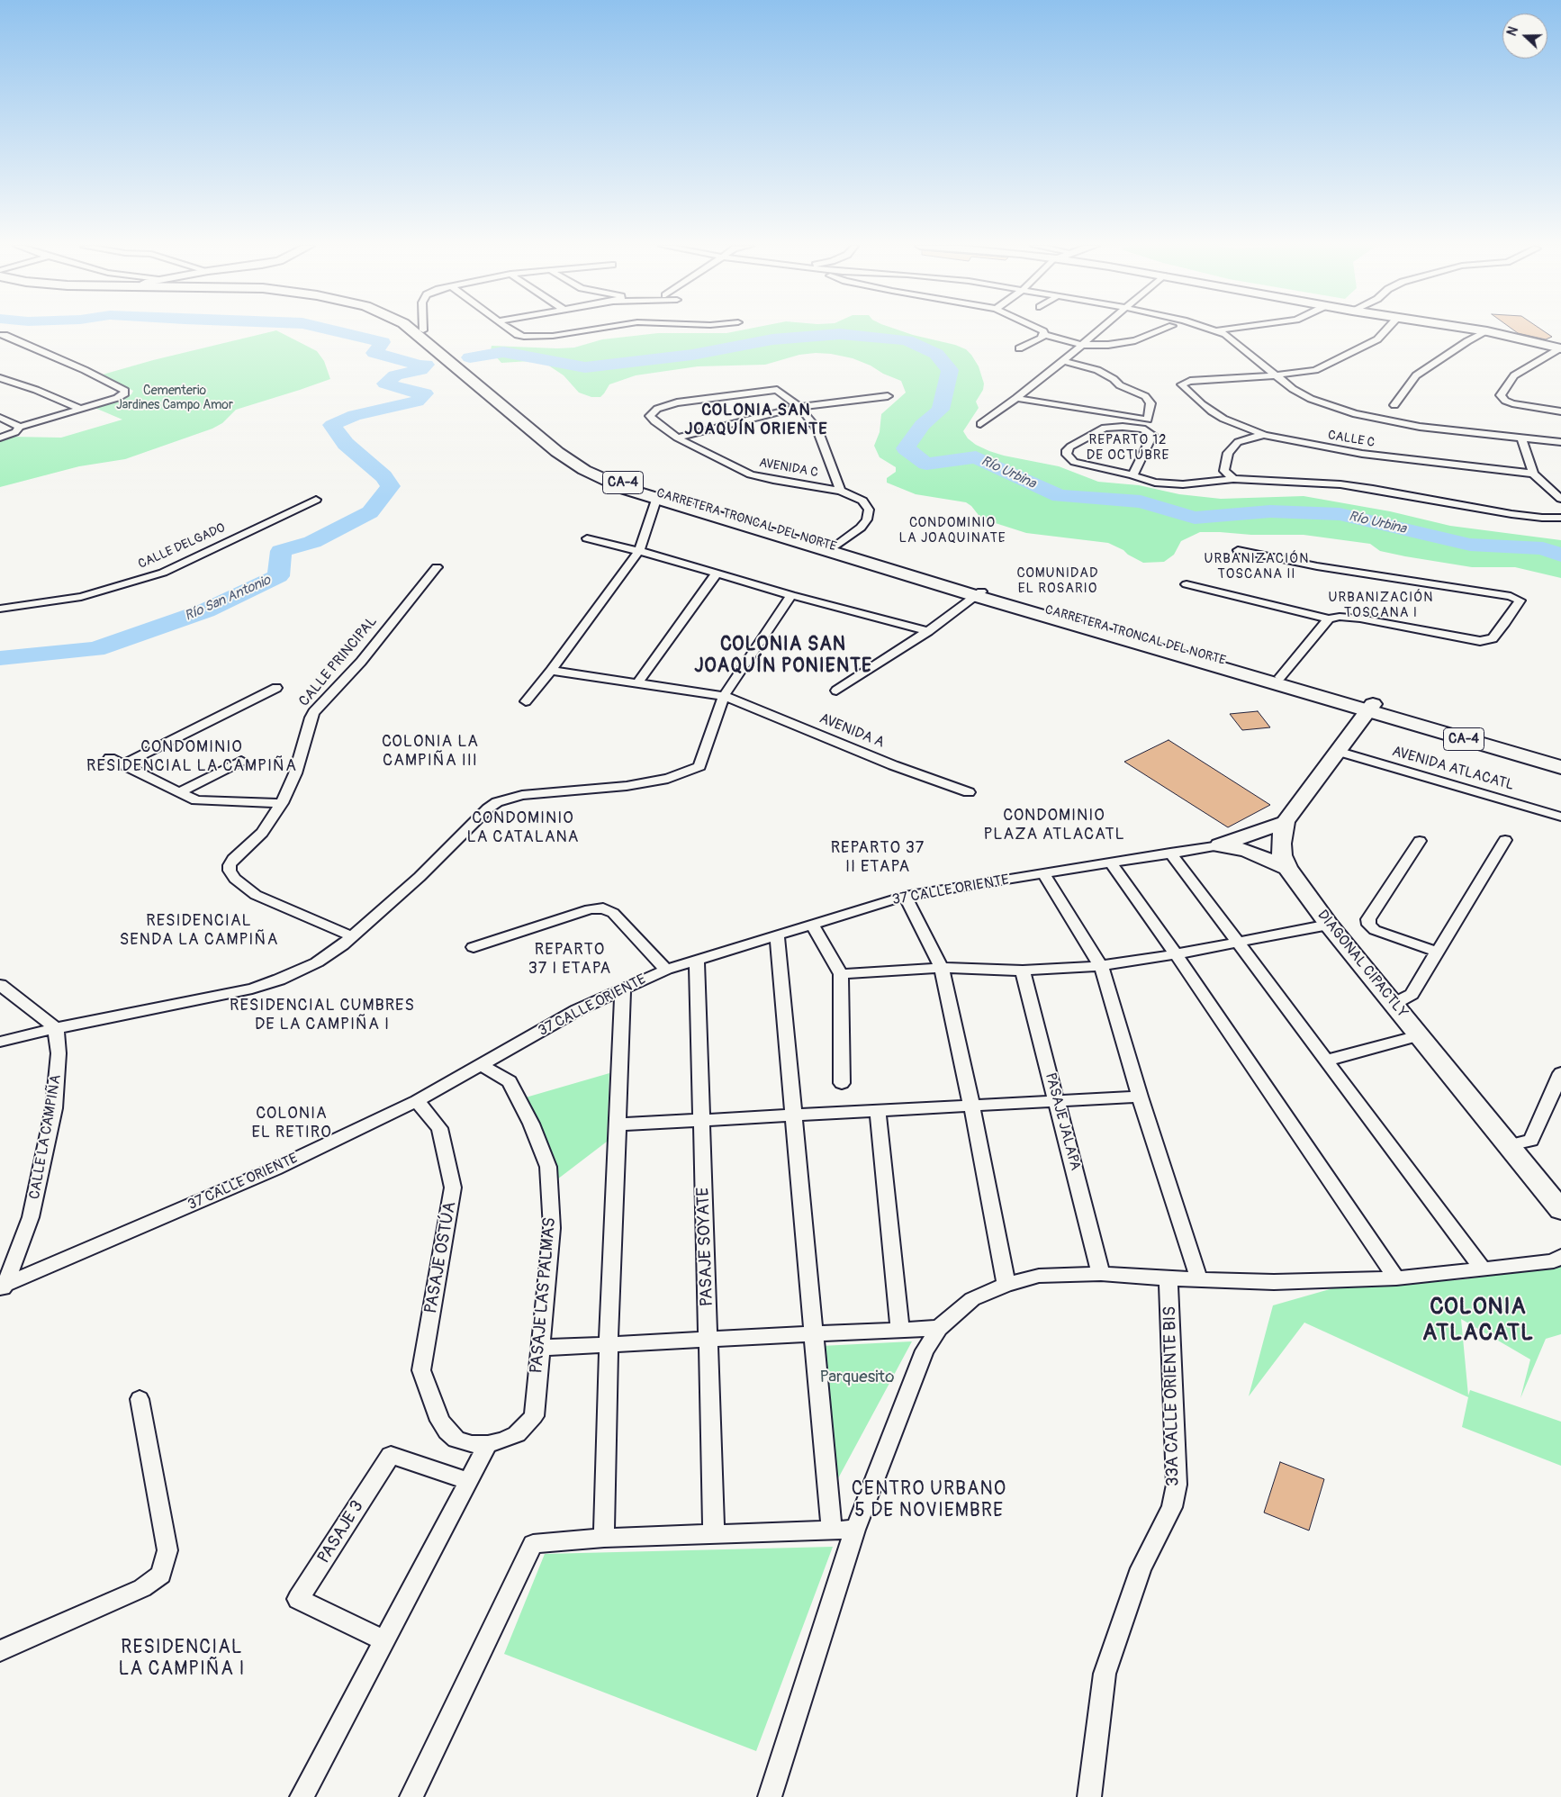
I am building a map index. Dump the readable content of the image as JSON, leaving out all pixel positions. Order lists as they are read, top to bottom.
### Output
{
  "streets": {
    "main road": ["CA-4", "CARRETERA TRONCAL DEL NORTE", "DIAGONAL CIPACTLY"],
    "street": [
      "CALLE C",
      "AVENIDA C",
      "CALLE DELGADO",
      "CALLE PRINCIPAL",
      "AVENIDA A",
      "AVENIDA ATLACATL",
      "37 CALLE ORIENTE",
      "PASAJE JALAPA",
      "CALLE LA CAMPIÑA",
      "PASAJE SOYATE",
      "PASAJE OSTÚA",
      "PASAJE LAS PALMAS",
      "33A CALLE ORIENTE BIS",
      "PASAJE 3"
    ]
  },
  "crossings": [
    ["AVENIDA C", "CARRETERA TRONCAL DEL NORTE"],
    ["CA-4", "CARRETERA TRONCAL DEL NORTE"],
    ["CA-4", "DIAGONAL CIPACTLY"],
    ["CARRETERA TRONCAL DEL NORTE", "DIAGONAL CIPACTLY"],
    ["AVENIDA ATLACATL", "DIAGONAL CIPACTLY"],
    ["37 CALLE ORIENTE", "CALLE LA CAMPIÑA"],
    ["37 CALLE ORIENTE", "PASAJE SOYATE"],
    ["37 CALLE ORIENTE", "PASAJE OSTÚA"],
    ["37 CALLE ORIENTE", "PASAJE LAS PALMAS"],
    ["PASAJE OSTÚA", "PASAJE LAS PALMAS"]
  ],
  "districts": [
    "COLONIA SAN JOAQUÍN ORIENTE",
    "REPARTO 12 DE OCTUBRE",
    "CONDOMINIO LA JOAQUINATE",
    "URBANIZACIÓN TOSCANA II",
    "COMUNIDAD EL ROSARIO",
    "URBANIZACIÓN TOSCANA I",
    "COLONIA SAN JOAQUÍN PONIENTE",
    "COLONIA LA CAMPIÑA III",
    "CONDOMINIO RESIDENCIAL LA CAMPIÑA",
    "CONDOMINIO PLAZA ATLACATL",
    "CONDOMINIO LA CATALANA",
    "REPARTO 37 II ETAPA",
    "RESIDENCIAL SENDA LA CAMPIÑA",
    "REPARTO 37 I ETAPA",
    "RESIDENCIAL CUMBRES DE LA CAMPIÑA I",
    "COLONIA EL RETIRO",
    "COLONIA ATLACATL",
    "CENTRO URBANO 5 DE NOVIEMBRE",
    "RESIDENCIAL LA CAMPIÑA I"
  ],
  "water": ["Río Urbina", "Río San Antonio"],
  "parks": ["Cementerio Jardines Campo Amor", "Parquesito"],
  "north": "left"
}
